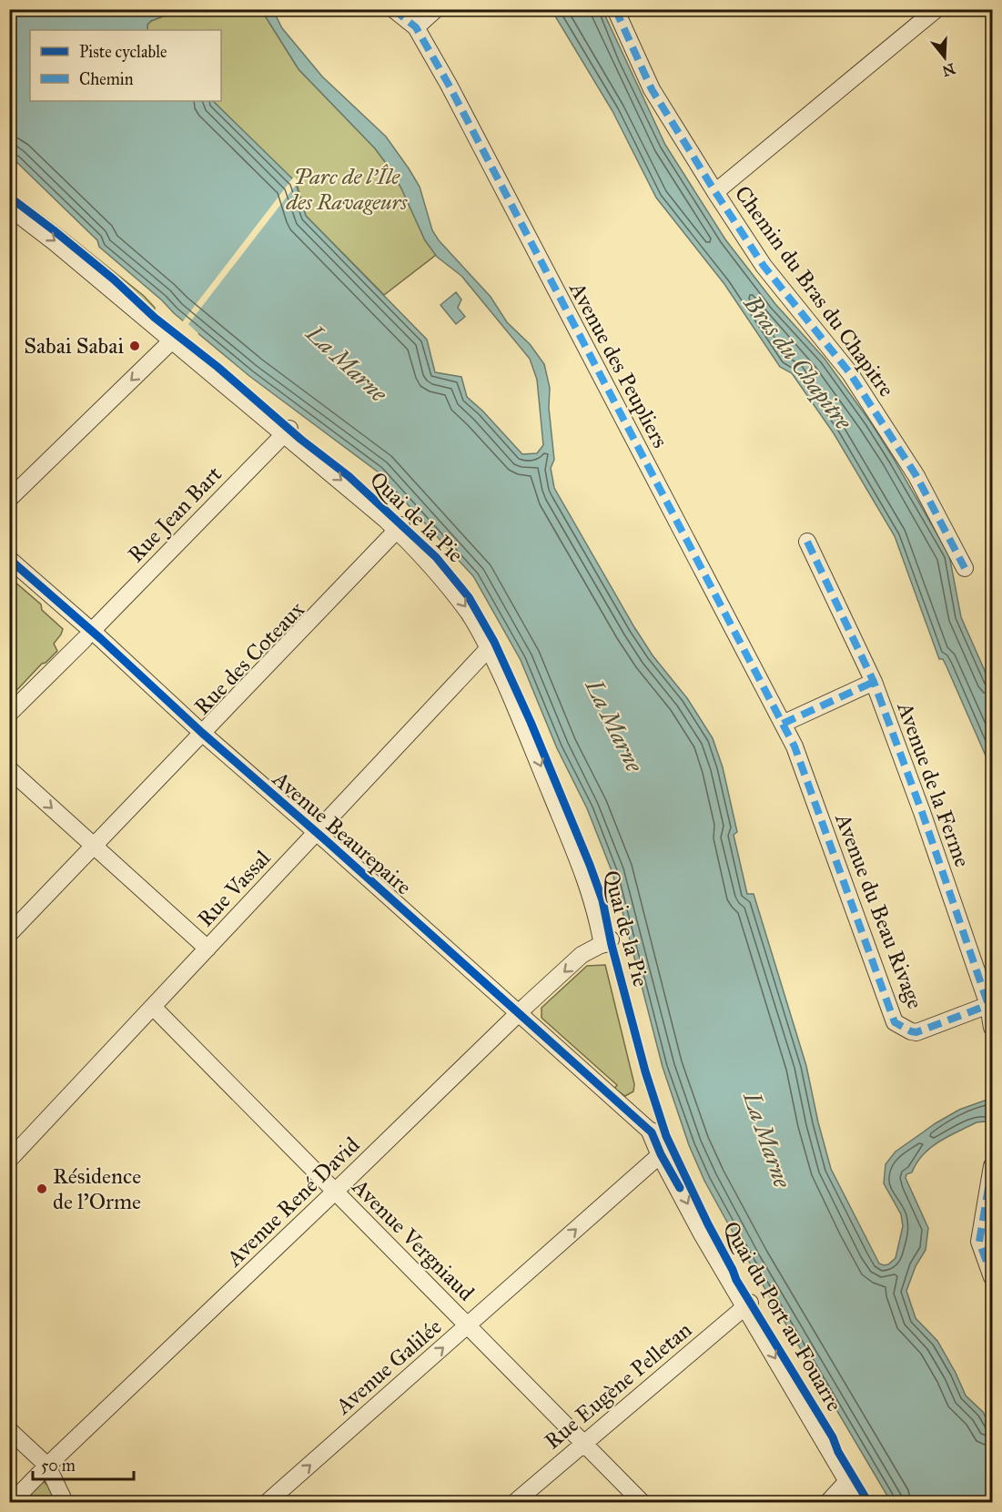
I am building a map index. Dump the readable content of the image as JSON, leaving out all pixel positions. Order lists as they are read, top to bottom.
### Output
{
  "streets": {
    "street": [
      "Chemin du Bras du Chapitre",
      "Avenue des Peupliers",
      "Rue Jean Bart",
      "Quai de la Pie",
      "Rue des Coteaux",
      "Avenue de la Ferme",
      "Avenue Beaurepaire",
      "Rue Vassal",
      "Avenue du Beau Rivage",
      "Avenue René David",
      "Avenue Vergniaud",
      "Quai du Port au Fouarre",
      "Avenue Galilée",
      "Rue Eugène Pelletan"
    ]
  },
  "crossings": [
    ["Avenue des Peupliers", "Avenue du Beau Rivage"],
    ["Rue Jean Bart", "Quai de la Pie"],
    ["Rue Jean Bart", "Avenue Beaurepaire"],
    ["Quai de la Pie", "Rue des Coteaux"],
    ["Quai de la Pie", "Rue Vassal"],
    ["Quai de la Pie", "Avenue René David"],
    ["Rue des Coteaux", "Avenue Beaurepaire"],
    ["Avenue de la Ferme", "Avenue du Beau Rivage"],
    ["Avenue Beaurepaire", "Rue Vassal"],
    ["Avenue Beaurepaire", "Avenue René David"],
    ["Avenue Beaurepaire", "Quai du Port au Fouarre"],
    ["Rue Vassal", "Avenue Vergniaud"],
    ["Avenue René David", "Avenue Vergniaud"],
    ["Avenue Vergniaud", "Avenue Galilée"],
    ["Avenue Vergniaud", "Rue Eugène Pelletan"],
    ["Quai du Port au Fouarre", "Avenue Galilée"],
    ["Quai du Port au Fouarre", "Rue Eugène Pelletan"]
  ],
  "one_way": ["Quai de la Pie", "Quai du Port au Fouarre", "Avenue Galilée"],
  "water": ["Bras du Chapitre", "La Marne"],
  "parks": ["Parc de l'Île des Ravageurs"],
  "places": ["Sabai Sabai", "Résidence de l'Orme"],
  "legend": ["Piste cyclable", "Chemin"],
  "scale_bar": "50 m",
  "north": "bottom"
}
